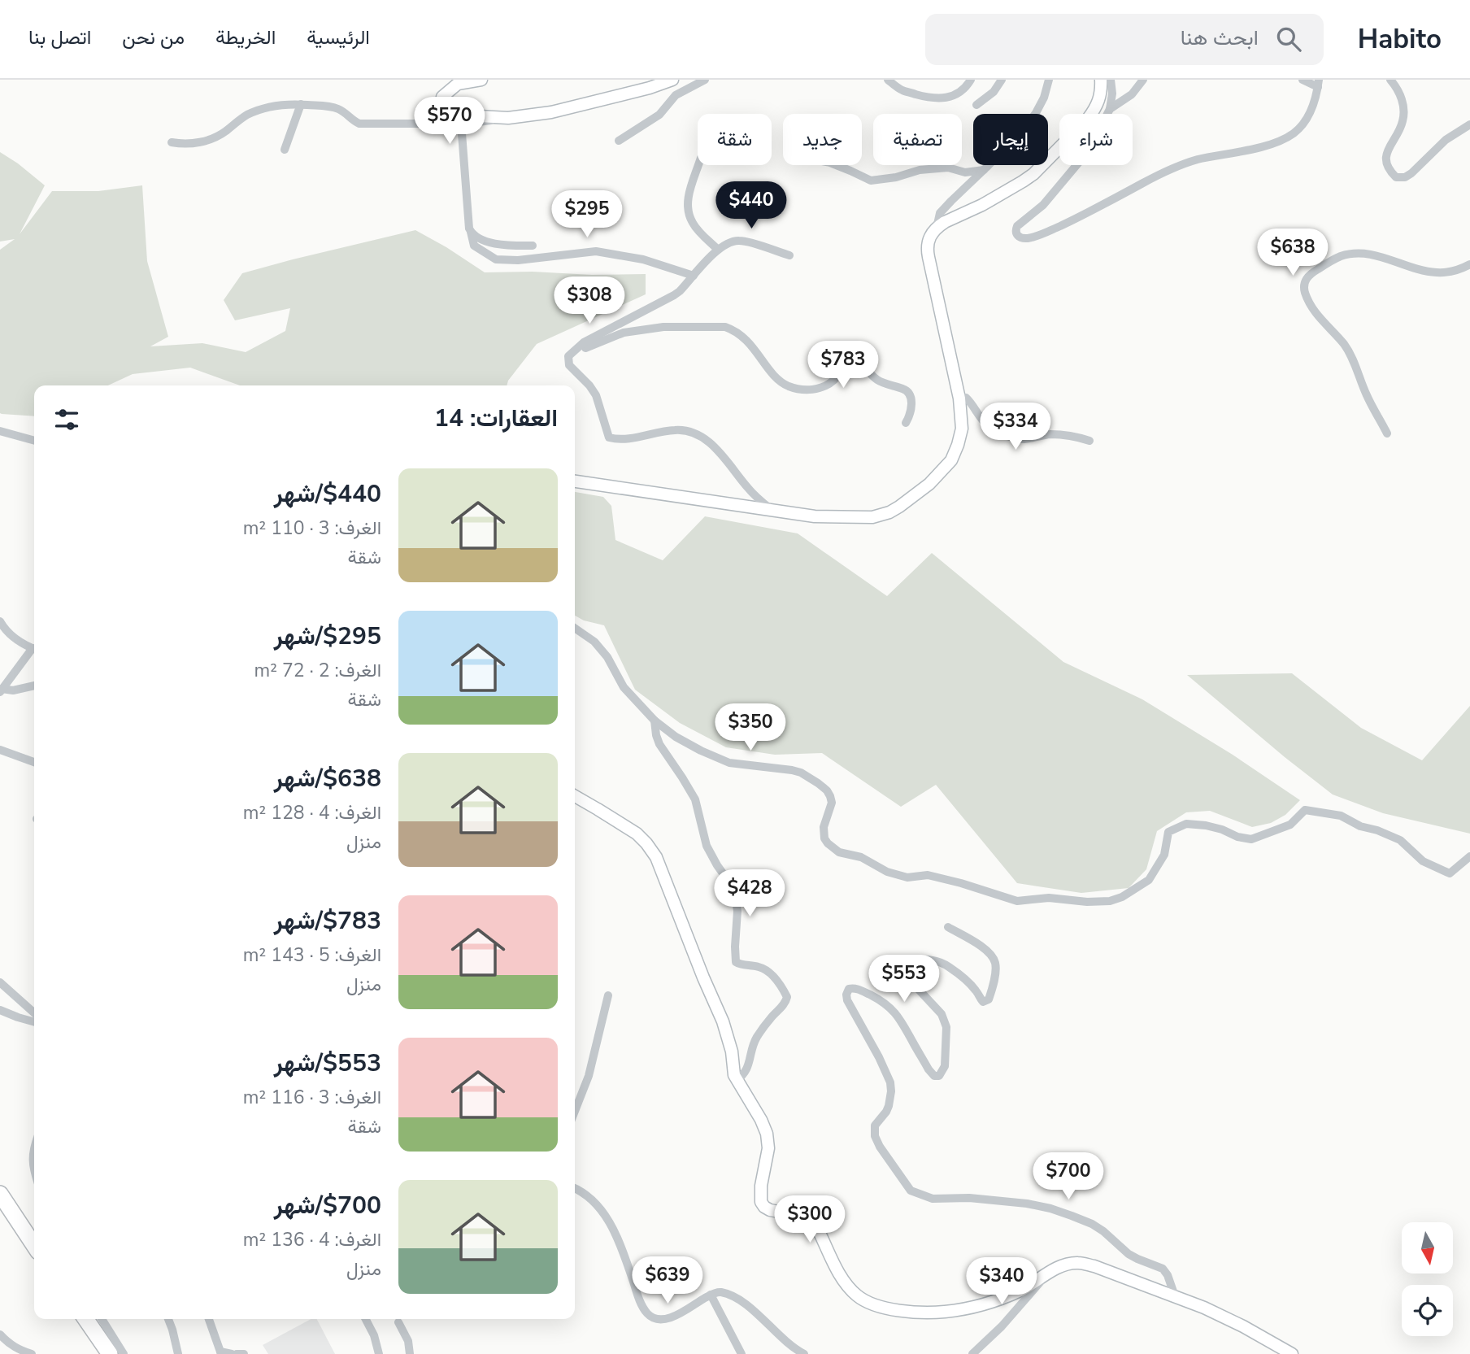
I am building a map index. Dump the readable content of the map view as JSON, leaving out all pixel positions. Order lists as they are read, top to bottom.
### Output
{
  "north": "bottom",
  "page": {
    "header": "Habito",
    "search": "ابحث هنا",
    "nav": [
      "الرئيسية",
      "الخريطة",
      "من نحن",
      "اتصل بنا"
    ],
    "price": [
      "$570",
      "$440",
      "$295",
      "$638",
      "$308",
      "$783",
      "$334",
      "$350",
      "$428",
      "$553",
      "$700",
      "$300",
      "$639",
      "$340"
    ],
    "chip": [
      "شراء",
      "إيجار",
      "تصفية",
      "جديد",
      "شقة"
    ],
    "heading": "العقارات: 14",
    "list": [
      {
        "name": "$440/شهر",
        "note": "الغرف: 3 · 110 m² · شقة"
      },
      {
        "name": "$295/شهر",
        "note": "الغرف: 2 · 72 m² · شقة"
      },
      {
        "name": "$638/شهر",
        "note": "الغرف: 4 · 128 m² · منزل"
      },
      {
        "name": "$783/شهر",
        "note": "الغرف: 5 · 143 m² · منزل"
      },
      {
        "name": "$553/شهر",
        "note": "الغرف: 3 · 116 m² · شقة"
      },
      {
        "name": "$700/شهر",
        "note": "الغرف: 4 · 136 m² · منزل"
      }
    ]
  }
}
